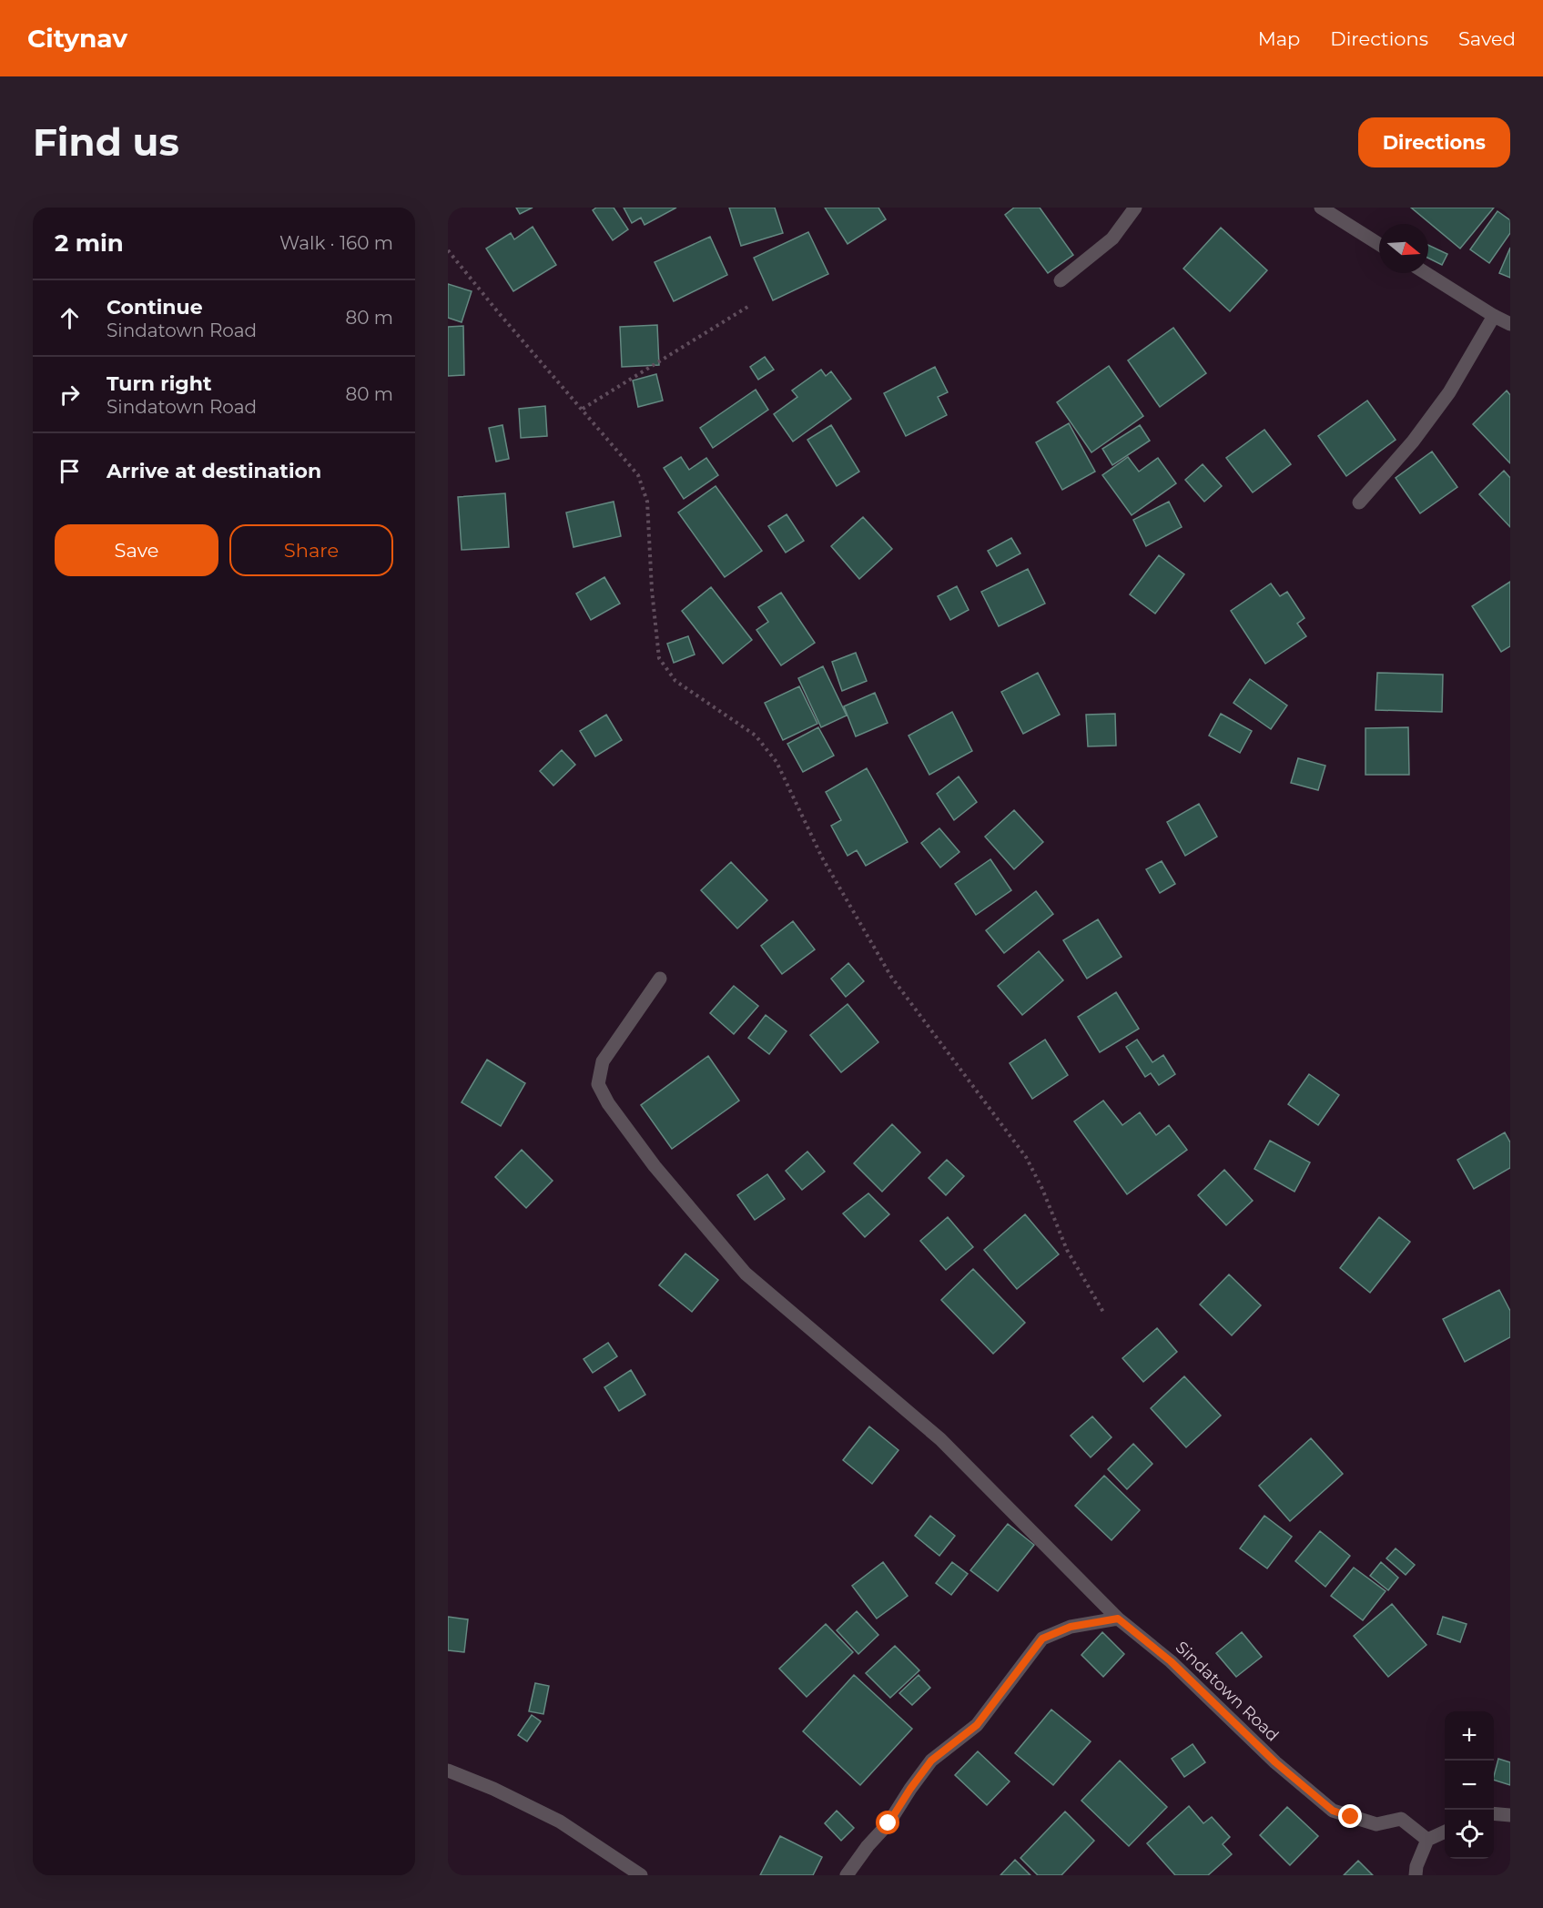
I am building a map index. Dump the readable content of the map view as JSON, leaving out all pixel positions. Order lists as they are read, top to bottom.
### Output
{
  "streets": {
    "street": ["Sindatown Road"]
  },
  "north": "right",
  "page": {
    "header": "Citynav",
    "nav": ["Map", "Directions", "Saved"],
    "buttons": [
      "Directions",
      ["Save", "Share"]
    ],
    "title": "Find us",
    "heading": ["2 min", "Walk · 160 m"],
    "list": [
      ["Continue", "Sindatown Road", "80 m"],
      ["Turn right", "Sindatown Road", "80 m"],
      "Arrive at destination"
    ],
    "map_buttons": ["+", "−"]
  }
}
